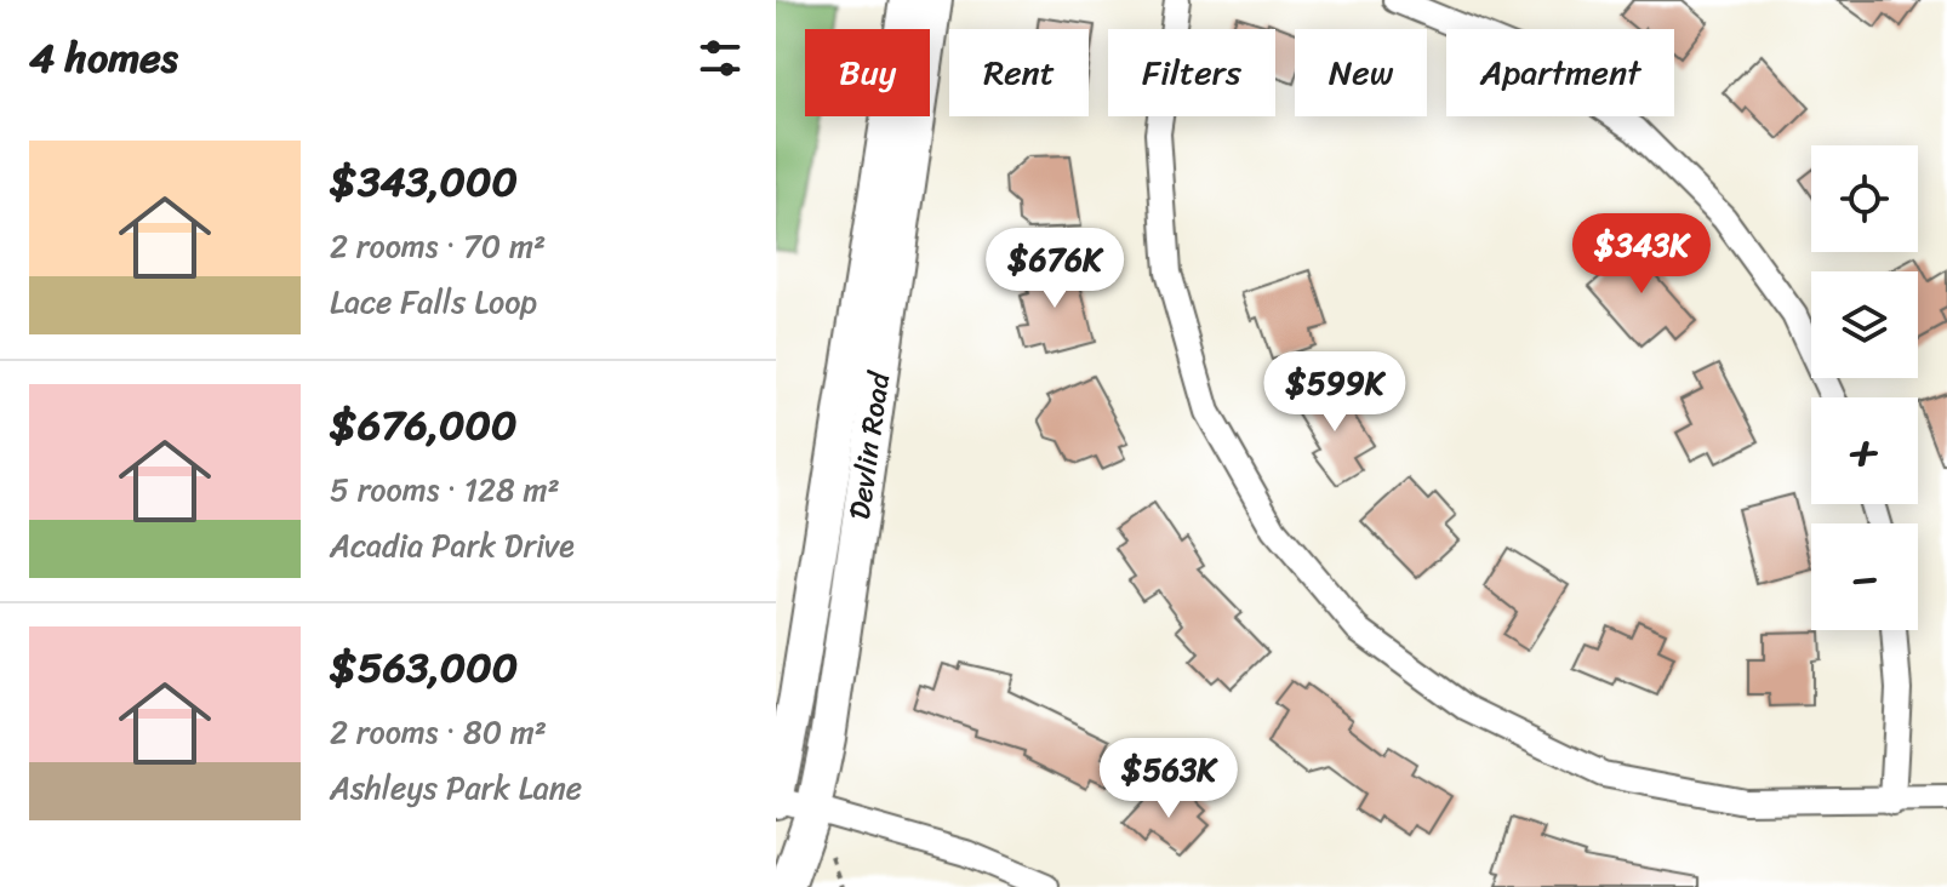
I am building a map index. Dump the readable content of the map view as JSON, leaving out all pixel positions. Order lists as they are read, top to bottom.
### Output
{
  "streets": {
    "main road": ["Devlin Road"]
  },
  "page": {
    "heading": "4 homes",
    "chip": [
      "Buy",
      "Rent",
      "Filters",
      "New",
      "Apartment"
    ],
    "list": [
      {
        "name": "$343,000",
        "note": "2 rooms · 70 m² · Lace Falls Loop"
      },
      {
        "name": "$676,000",
        "note": "5 rooms · 128 m² · Acadia Park Drive"
      },
      {
        "name": "$563,000",
        "note": "2 rooms · 80 m² · Ashleys Park Lane"
      }
    ],
    "map_buttons": ["+", "−"],
    "price": [
      "$343K",
      "$676K",
      "$599K",
      "$563K"
    ]
  }
}
